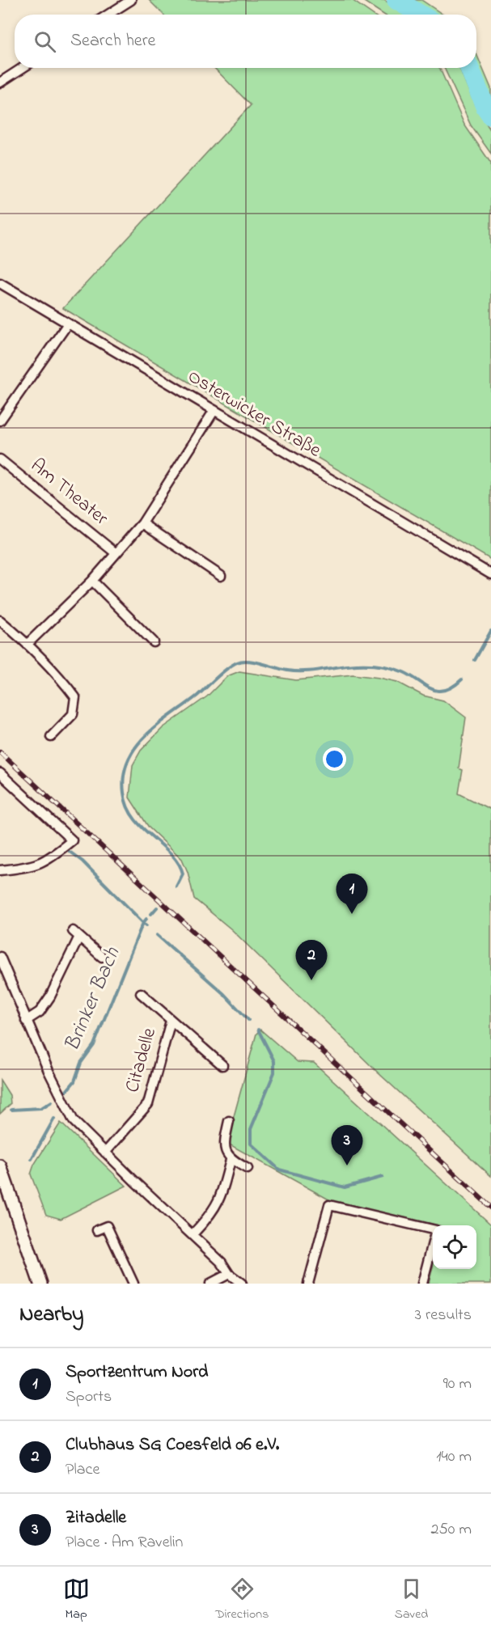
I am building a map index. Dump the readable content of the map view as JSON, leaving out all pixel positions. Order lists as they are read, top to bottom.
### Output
{
  "streets": {
    "street": ["Osterwicker Straße", "Am Theater", "Citadelle"]
  },
  "crossings": [
    ["Osterwicker Straße", "Am Theater"]
  ],
  "water": ["Brinker Bach"],
  "page": {
    "search": "Search here",
    "pins": ["1", "2", "3"],
    "heading": ["Nearby", "3 results"],
    "list": [
      {
        "mark": "1",
        "name": "Sportzentrum Nord",
        "note": "Sports",
        "value": "90 m"
      },
      {
        "mark": "2",
        "name": "Clubhaus SG Coesfeld 06 e.V.",
        "note": "Place",
        "value": "140 m"
      },
      {
        "mark": "3",
        "name": "Zitadelle",
        "note": "Place · Am Ravelin",
        "value": "250 m"
      }
    ],
    "nav": ["Map", "Directions", "Saved"]
  }
}
